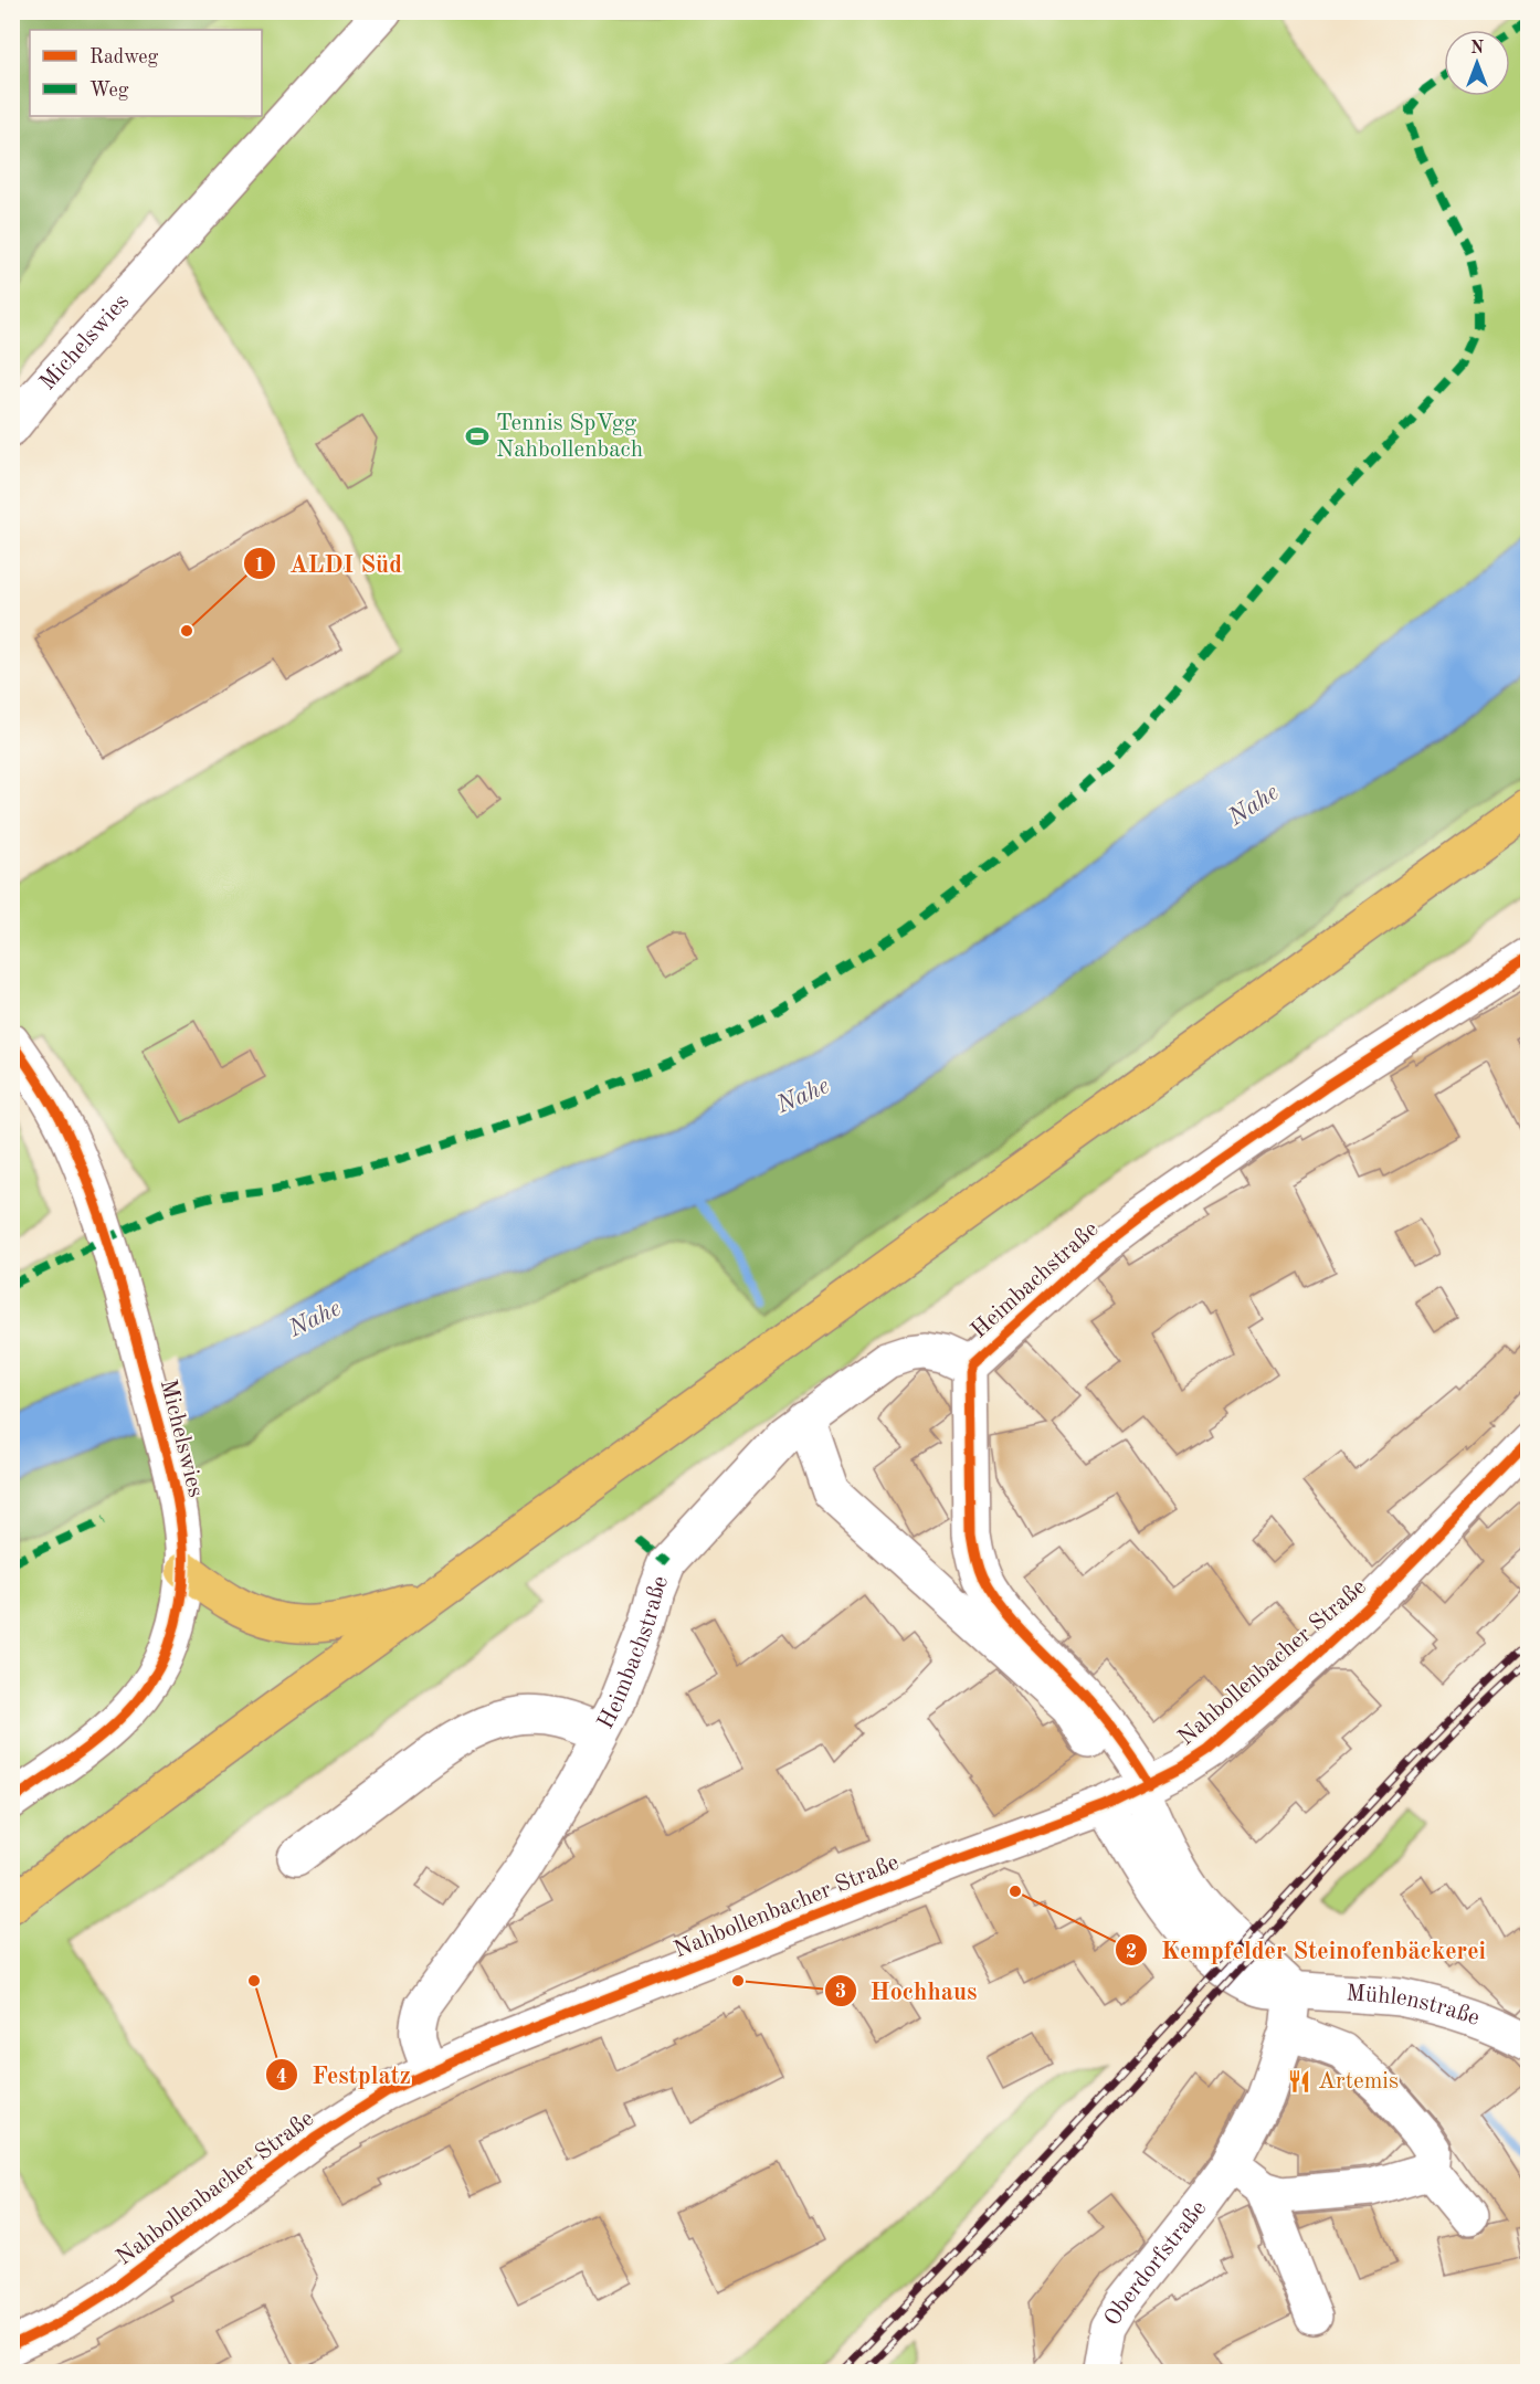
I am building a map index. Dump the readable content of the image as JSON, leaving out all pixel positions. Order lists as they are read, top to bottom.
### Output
{
  "streets": {
    "street": [
      "Michelswies",
      "Heimbachstraße",
      "Nahbollenbacher Straße",
      "Mühlenstraße",
      "Oberdorfstraße"
    ]
  },
  "crossings": [
    ["Heimbachstraße", "Nahbollenbacher Straße"],
    ["Nahbollenbacher Straße", "Mühlenstraße"],
    ["Mühlenstraße", "Oberdorfstraße"]
  ],
  "water": ["Nahe"],
  "places": {
    "sports": ["Tennis SpVgg Nahbollenbach"],
    "other": [
      "ALDI Süd",
      "Kempfelder Steinofenbäckerei",
      "Festplatz",
      "Hochhaus"
    ],
    "restaurant": ["Artemis"]
  },
  "legend": ["Radweg", "Weg"],
  "north": "top"
}
